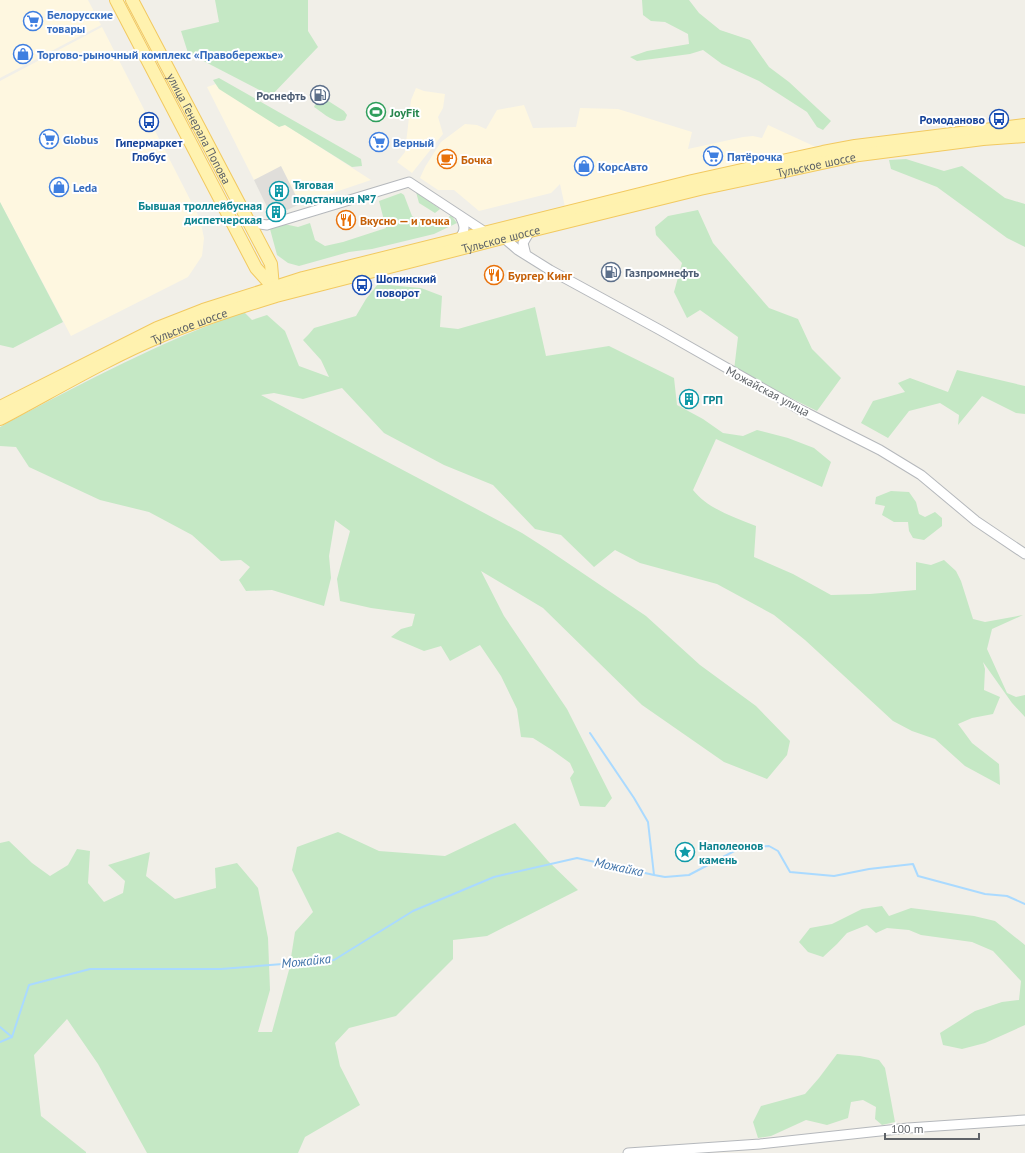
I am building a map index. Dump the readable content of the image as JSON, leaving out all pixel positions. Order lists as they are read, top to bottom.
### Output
{
  "streets": {
    "main road": ["улица Генерала Попова", "Тульское шоссе"],
    "street": ["Можайская улица"]
  },
  "crossings": [
    ["улица Генерала Попова", "Тульское шоссе"],
    ["Тульское шоссе", "Можайская улица"]
  ],
  "water": ["Можайка"],
  "places": {
    "supermarket": [
      "Белорусские товары",
      "Globus",
      "Верный",
      "Пятёрочка"
    ],
    "shop": ["Торгово-рыночный комплекс «Правобережье»", "КорсАвто", "Leda"],
    "fuel station": ["Роснефть", "Газпромнефть"],
    "sports": ["JoyFit"],
    "bus stop": ["Ромоданово", "Гипермаркет Глобус", "Шопинский поворот"],
    "cafe": ["Бочка"],
    "building": ["Тяговая подстанция №7", "Бывшая троллейбусная диспетчерская", "ГРП"],
    "restaurant": ["Вкусно — и точка", "Бургер Кинг"],
    "place": ["Наполеонов камень"]
  },
  "scale_bar": "100 m"
}
